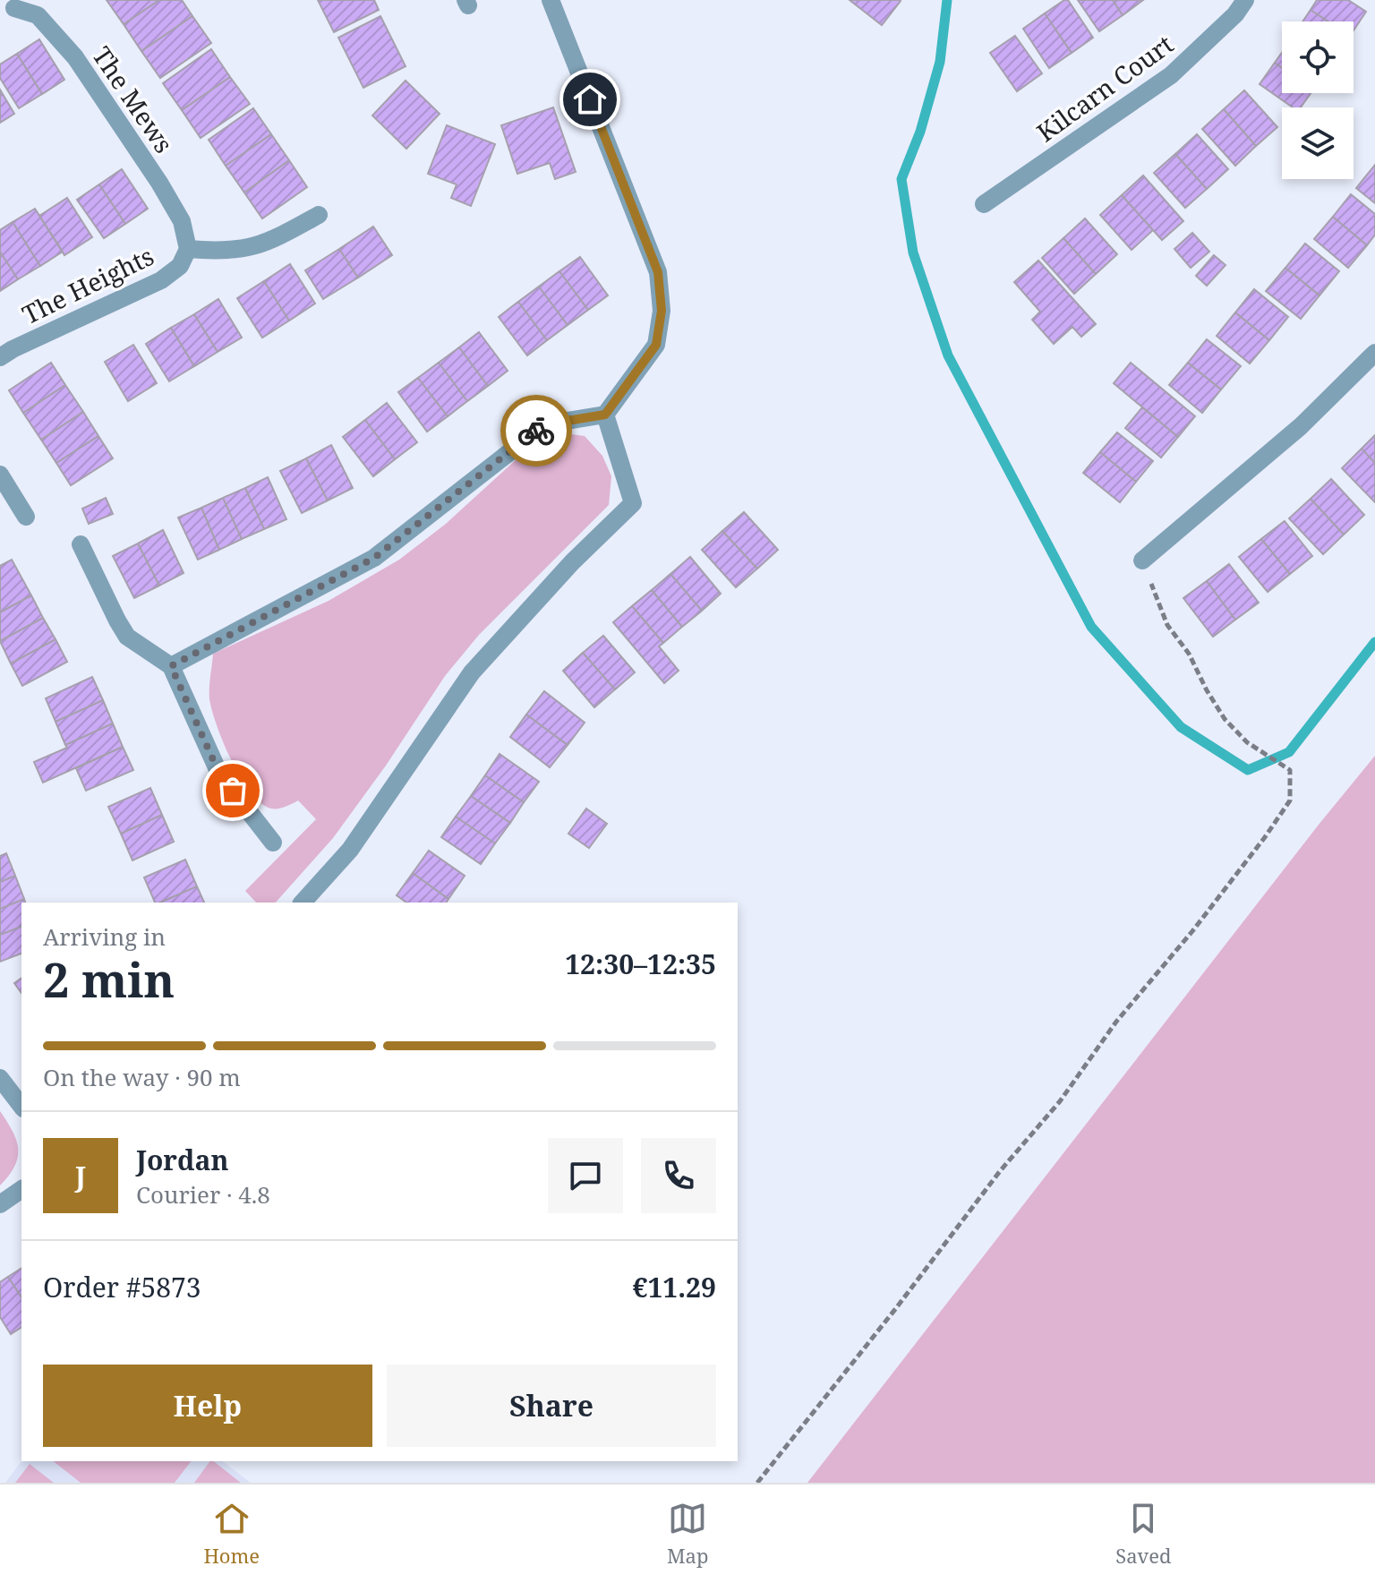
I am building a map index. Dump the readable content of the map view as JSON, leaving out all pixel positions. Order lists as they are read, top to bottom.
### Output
{
  "streets": {
    "street": ["Kilcarn Court", "The Mews", "The Heights"]
  },
  "crossings": [
    ["The Mews", "The Heights"]
  ],
  "page": {
    "heading": ["2 min", "Arriving in", "12:30–12:35"],
    "panel": [
      "Jordan",
      "Courier · 4.8",
      "Order #5873",
      "€11.29"
    ],
    "bar": "On the way · 90 m",
    "round": "J",
    "buttons": ["Help", "Share"],
    "tabs": ["Home", "Map", "Saved"]
  }
}
